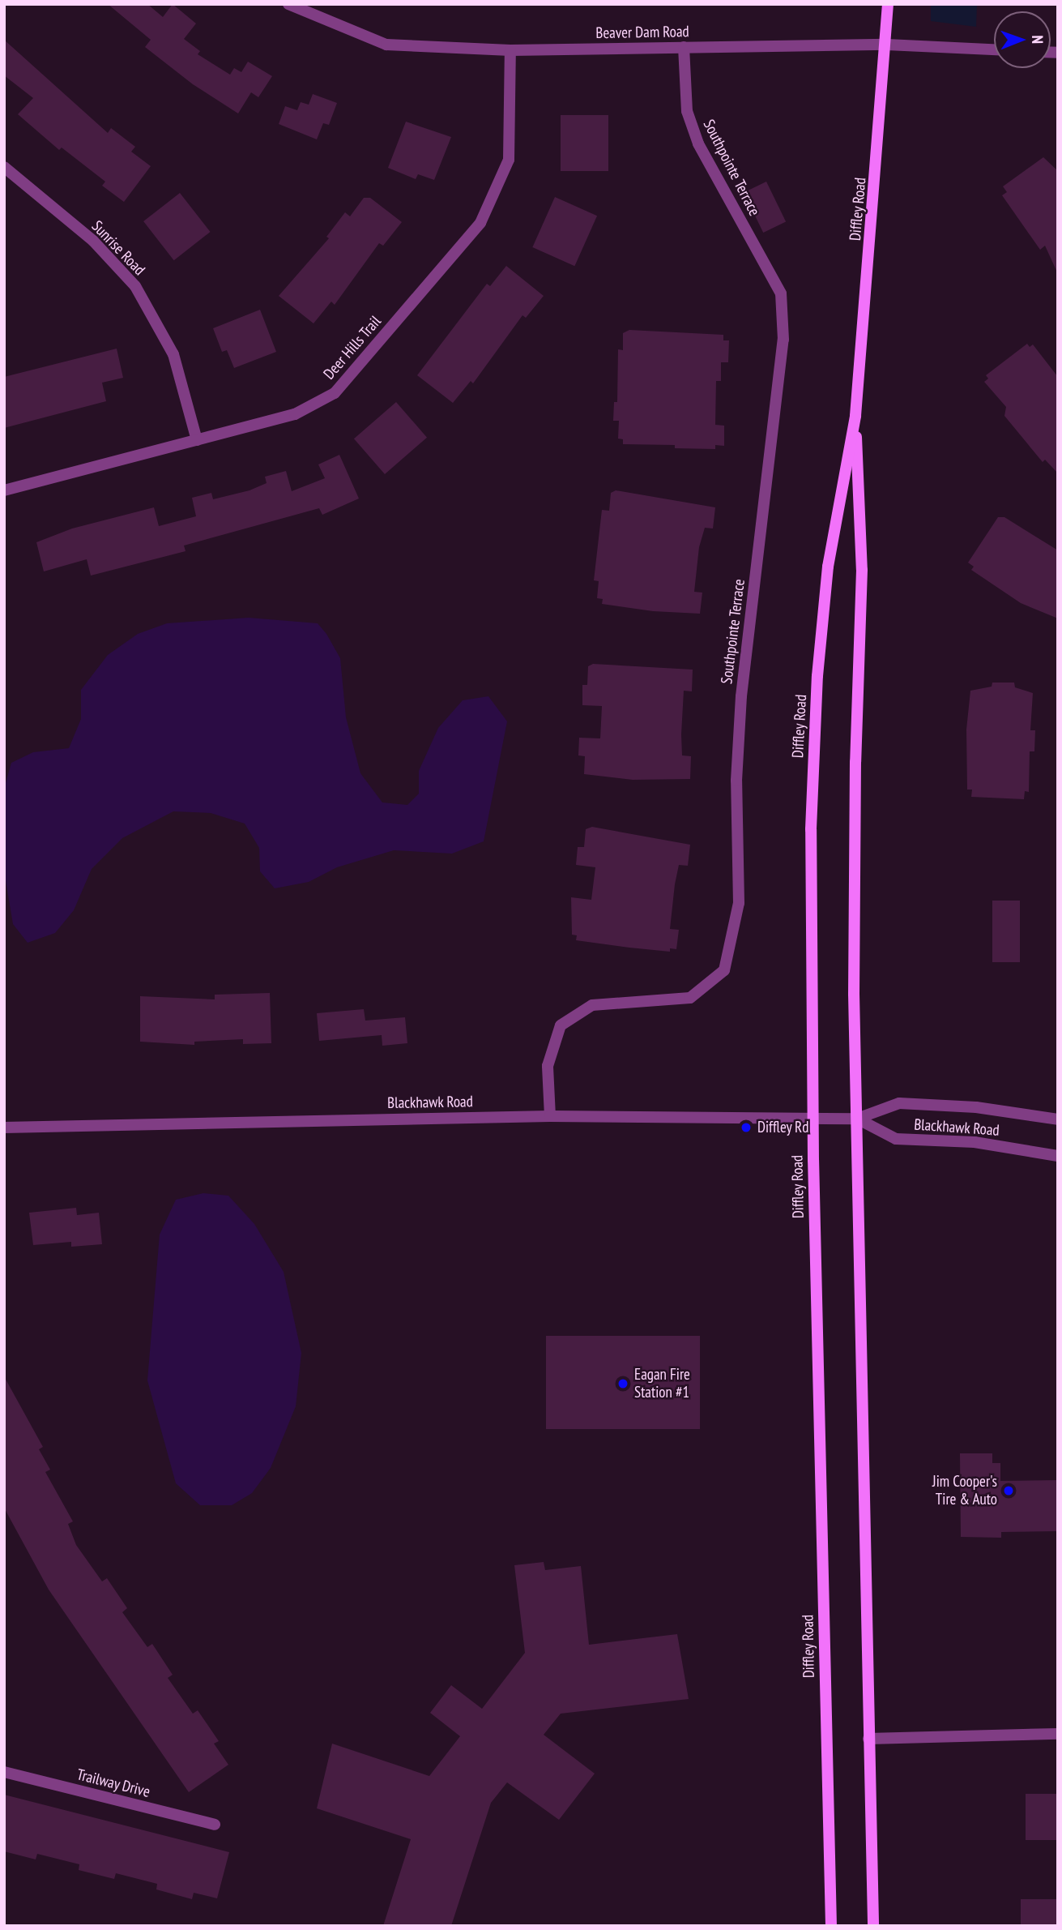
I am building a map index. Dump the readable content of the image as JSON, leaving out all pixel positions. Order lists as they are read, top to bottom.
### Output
{
  "streets": {
    "main road": ["Diffley Road"],
    "street": [
      "Beaver Dam Road",
      "Southpointe Terrace",
      "Sunrise Road",
      "Deer Hills Trail",
      "Blackhawk Road",
      "Trailway Drive"
    ]
  },
  "crossings": [
    ["Beaver Dam Road", "Southpointe Terrace"],
    ["Beaver Dam Road", "Diffley Road"],
    ["Beaver Dam Road", "Deer Hills Trail"],
    ["Southpointe Terrace", "Blackhawk Road"],
    ["Diffley Road", "Blackhawk Road"],
    ["Sunrise Road", "Deer Hills Trail"]
  ],
  "places": ["Diffley Rd", "Eagan Fire Station #1", "Jim Cooper's Tire & Auto"],
  "north": "right"
}
